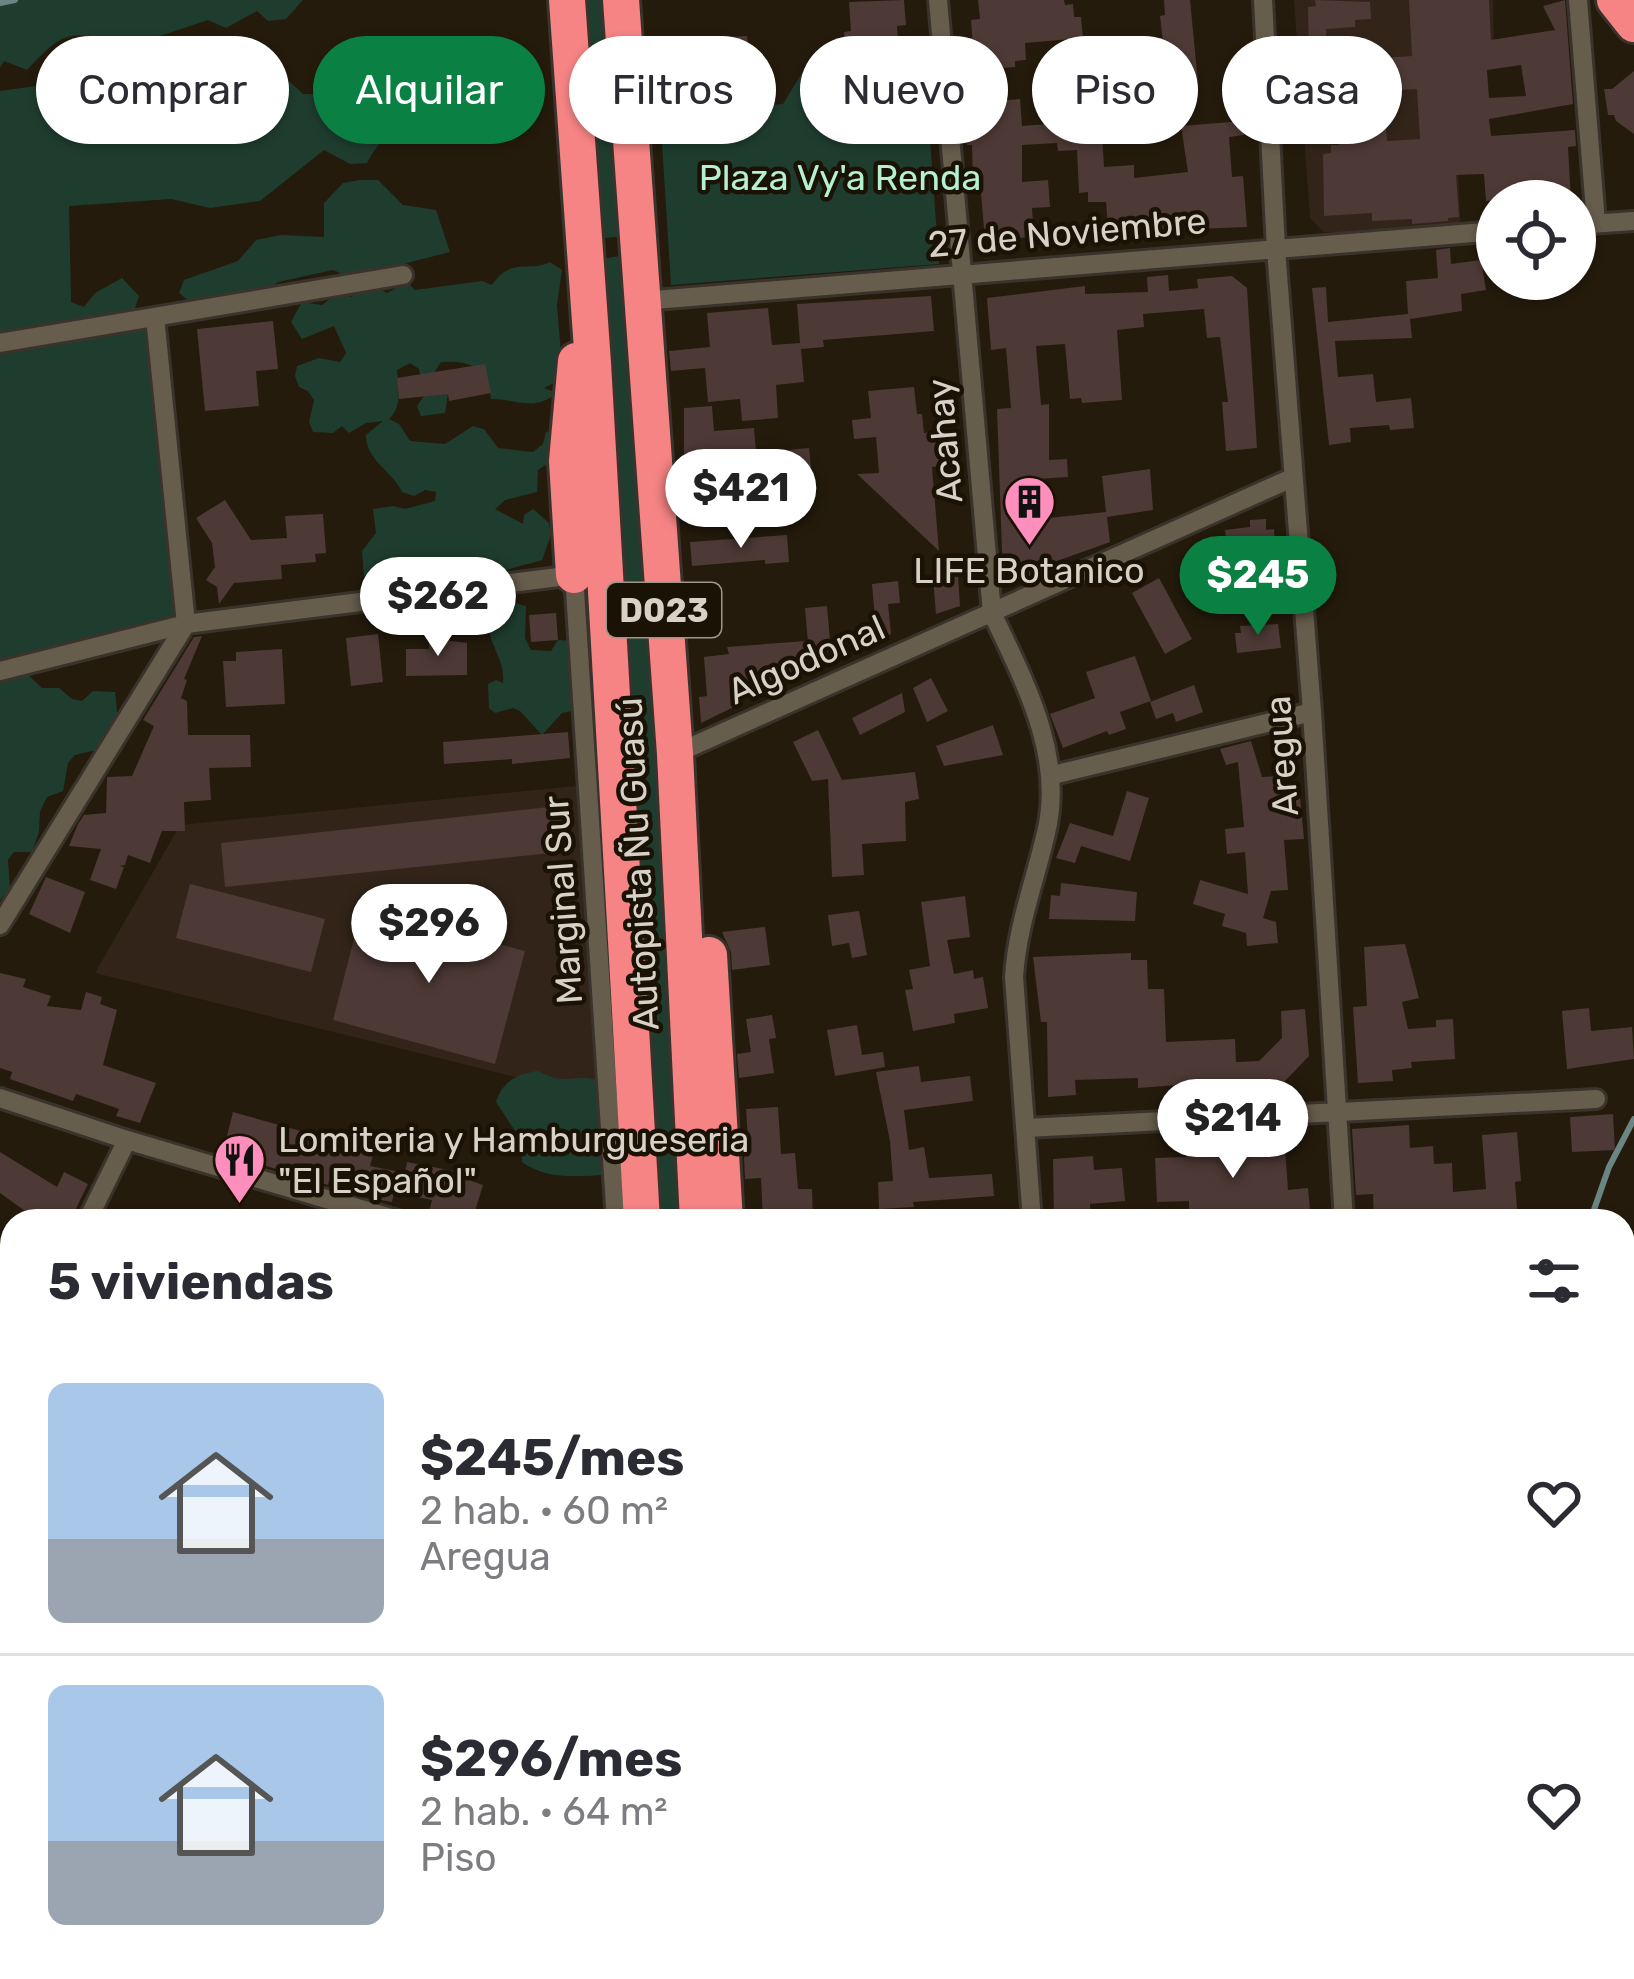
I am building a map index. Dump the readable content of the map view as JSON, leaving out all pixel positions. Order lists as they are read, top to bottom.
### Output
{
  "streets": {
    "highway": ["D023", "Autopista Ñu Guasú"],
    "street": [
      "27 de Noviembre",
      "Acahay",
      "Algodonal",
      "Aregua",
      "Marginal Sur"
    ]
  },
  "crossings": [
    ["27 de Noviembre", "Acahay"],
    ["27 de Noviembre", "Aregua"],
    ["27 de Noviembre", "Autopista Ñu Guasú"],
    ["Acahay", "Algodonal"],
    ["Algodonal", "Aregua"],
    ["Algodonal", "Autopista Ñu Guasú"]
  ],
  "parks": ["Plaza Vy'a Renda"],
  "places": {
    "building": ["LIFE Botanico"],
    "restaurant": ["Lomiteria y Hamburgueseria \"El Español\""]
  },
  "page": {
    "chip": [
      "Comprar",
      "Alquilar",
      "Filtros",
      "Nuevo",
      "Piso",
      "Casa"
    ],
    "price": [
      "$421",
      "$245",
      "$262",
      "$296",
      "$214"
    ],
    "heading": "5 viviendas",
    "list": [
      {
        "name": "$245/mes",
        "note": "2 hab. · 60 m² · Aregua"
      },
      {
        "name": "$296/mes",
        "note": "2 hab. · 64 m² · Piso"
      }
    ]
  }
}
